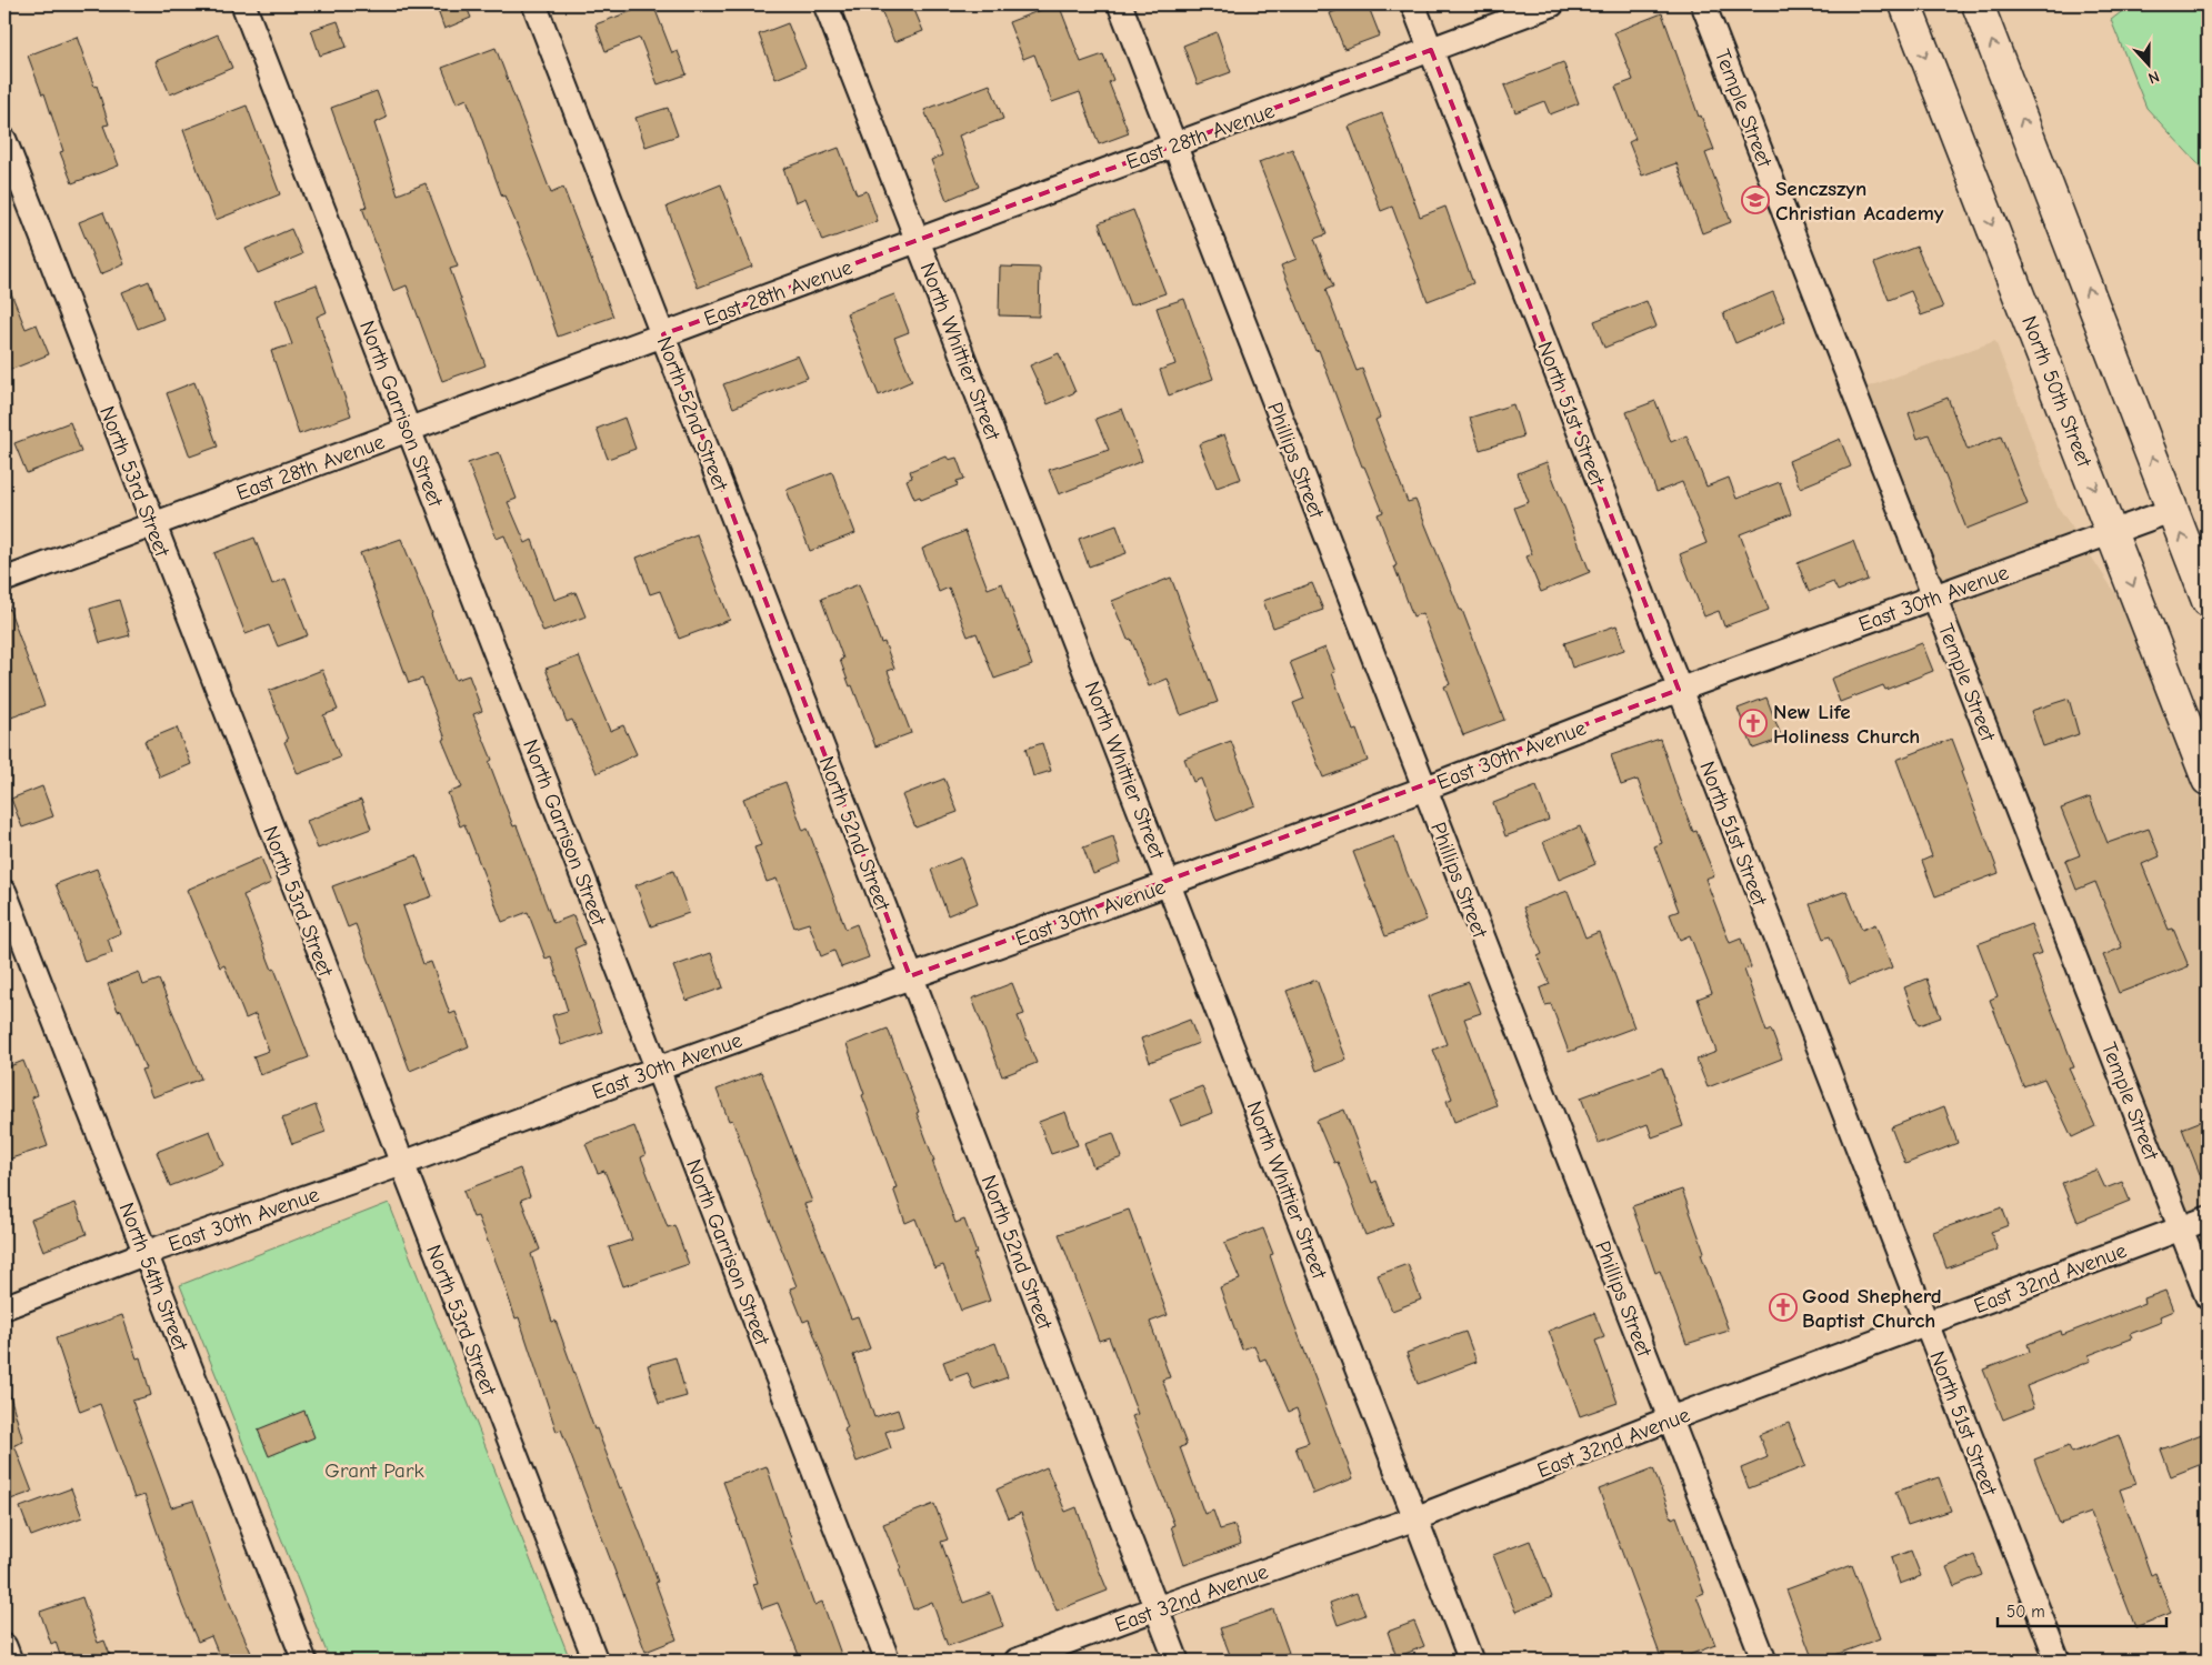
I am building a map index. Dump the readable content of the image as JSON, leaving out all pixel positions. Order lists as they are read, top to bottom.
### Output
{
  "streets": {
    "main road": ["North 50th Street"],
    "street": [
      "Temple Street",
      "East 28th Avenue",
      "North Whittier Street",
      "North Garrison Street",
      "North 52nd Street",
      "North 51st Street",
      "Phillips Street",
      "North 53rd Street",
      "East 30th Avenue",
      "North 54th Street",
      "East 32nd Avenue"
    ]
  },
  "crossings": [
    ["Temple Street", "East 30th Avenue"],
    ["Temple Street", "East 32nd Avenue"],
    ["East 28th Avenue", "North Whittier Street"],
    ["East 28th Avenue", "North Garrison Street"],
    ["East 28th Avenue", "North 52nd Street"],
    ["East 28th Avenue", "North 51st Street"],
    ["East 28th Avenue", "Phillips Street"],
    ["East 28th Avenue", "North 53rd Street"],
    ["North Whittier Street", "East 30th Avenue"],
    ["North Whittier Street", "East 32nd Avenue"],
    ["North 50th Street", "East 30th Avenue"],
    ["North Garrison Street", "East 30th Avenue"],
    ["North 52nd Street", "East 30th Avenue"],
    ["North 52nd Street", "East 32nd Avenue"],
    ["North 51st Street", "East 30th Avenue"],
    ["North 51st Street", "East 32nd Avenue"],
    ["Phillips Street", "East 30th Avenue"],
    ["Phillips Street", "East 32nd Avenue"],
    ["North 53rd Street", "East 30th Avenue"],
    ["East 30th Avenue", "North 54th Street"]
  ],
  "parks": ["Grant Park"],
  "places": {
    "school or university": ["Senczszyn Christian Academy"],
    "church": ["New Life Holiness Church", "Good Shepherd Baptist Church"]
  },
  "scale_bar": "50 m",
  "north": "bottom"
}
